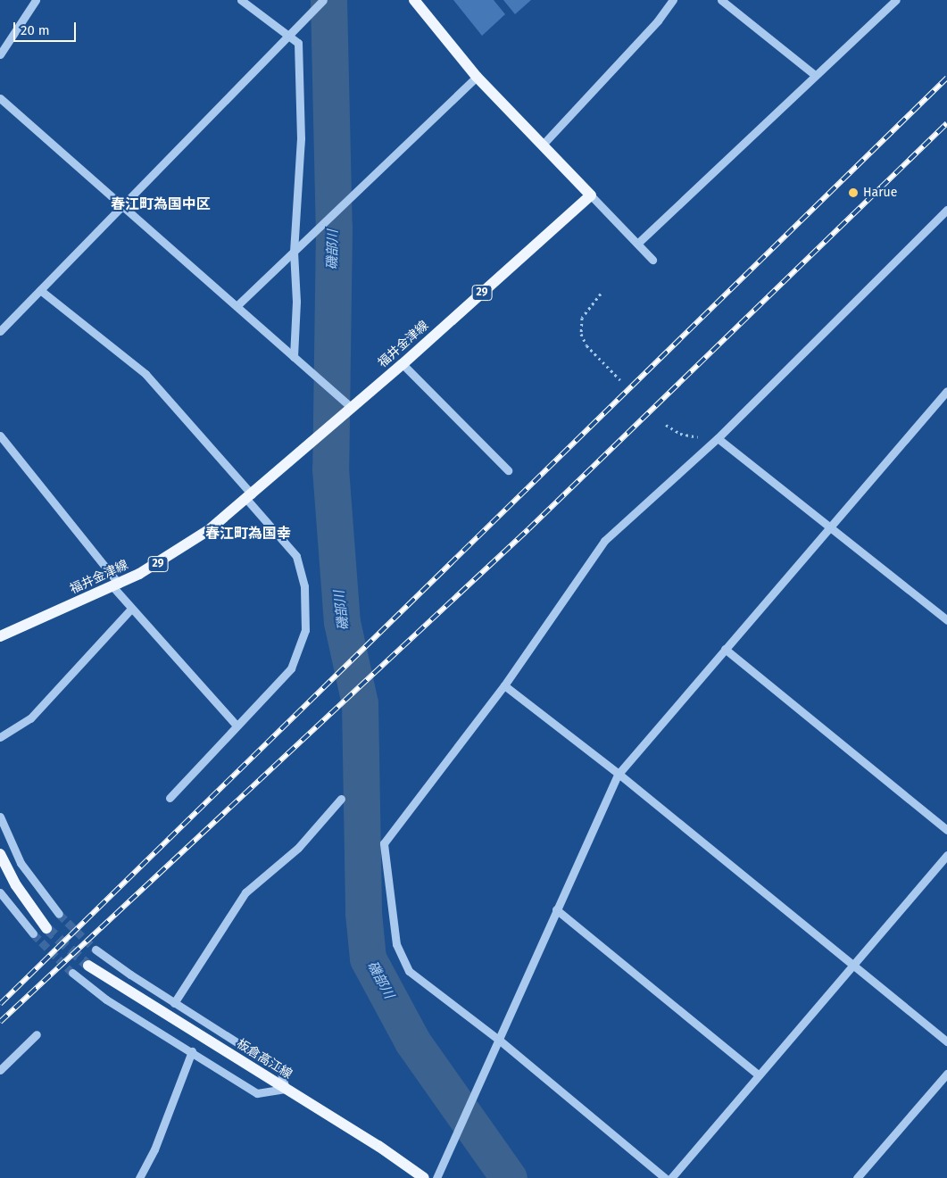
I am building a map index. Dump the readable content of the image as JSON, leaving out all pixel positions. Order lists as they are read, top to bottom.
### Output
{
  "streets": {
    "main road": ["29", "福井金津線", "板倉高江線"]
  },
  "districts": ["春江町為国中区", "春江町為国幸"],
  "water": ["磯部川"],
  "places": ["Harue"],
  "scale_bar": "20 m"
}
